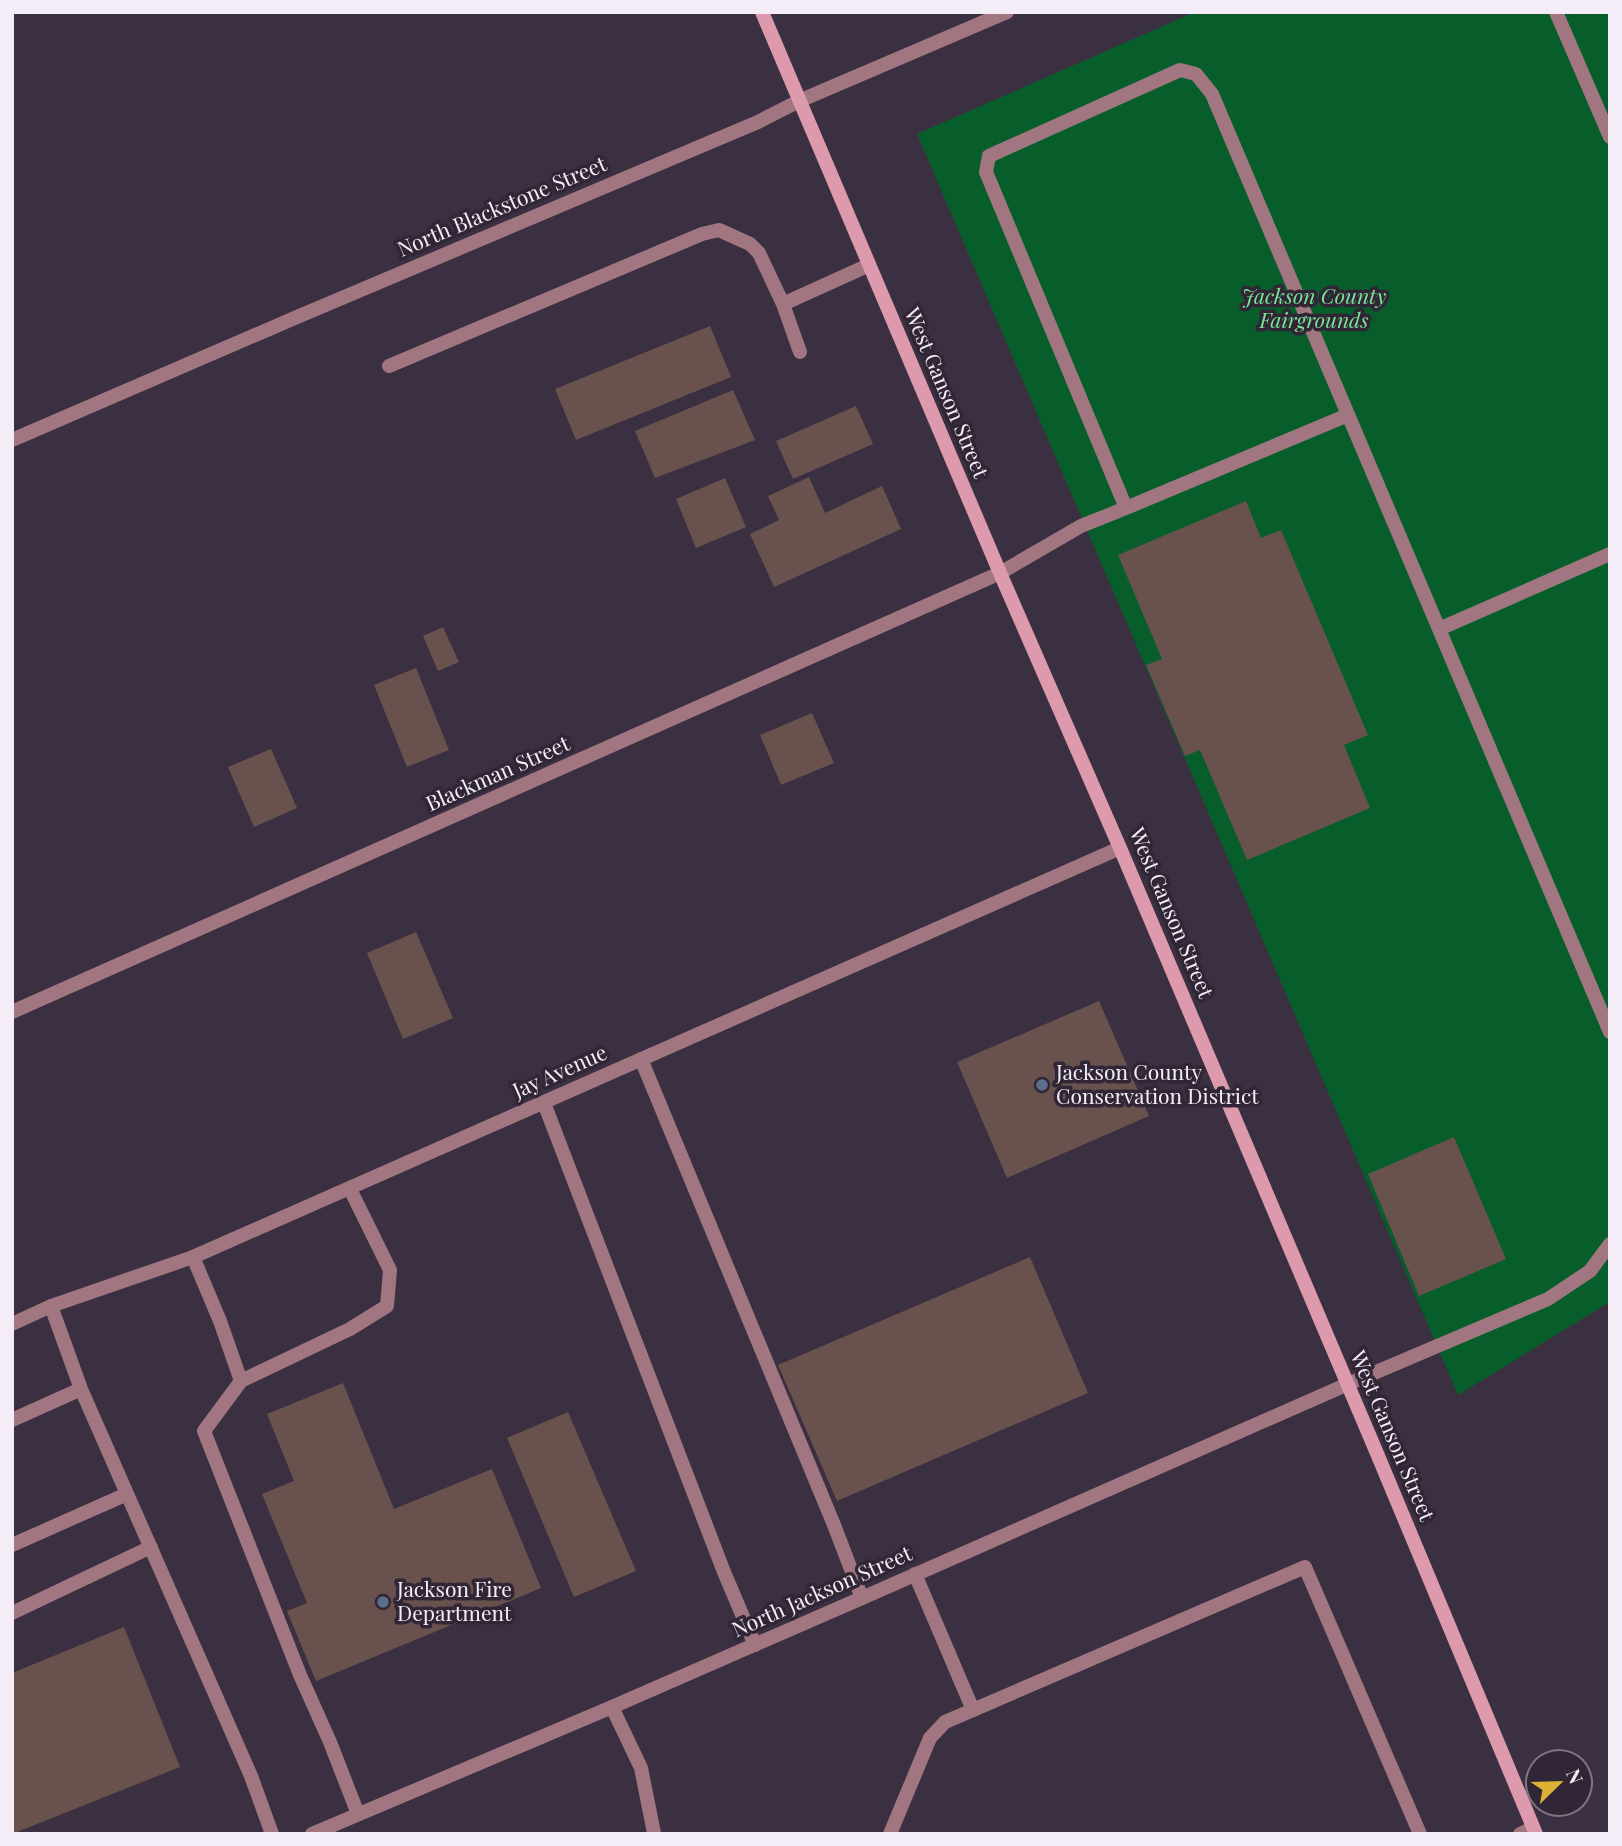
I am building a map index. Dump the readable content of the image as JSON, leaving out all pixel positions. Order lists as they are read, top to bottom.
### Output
{
  "streets": {
    "street": [
      "North Blackstone Street",
      "West Ganson Street",
      "Blackman Street",
      "Jay Avenue",
      "North Jackson Street"
    ]
  },
  "crossings": [
    ["North Blackstone Street", "West Ganson Street"],
    ["West Ganson Street", "Blackman Street"],
    ["West Ganson Street", "Jay Avenue"],
    ["West Ganson Street", "North Jackson Street"]
  ],
  "parks": ["Jackson County Fairgrounds"],
  "places": ["Jackson County Conservation District", "Jackson Fire Department"],
  "north": "top right"
}
